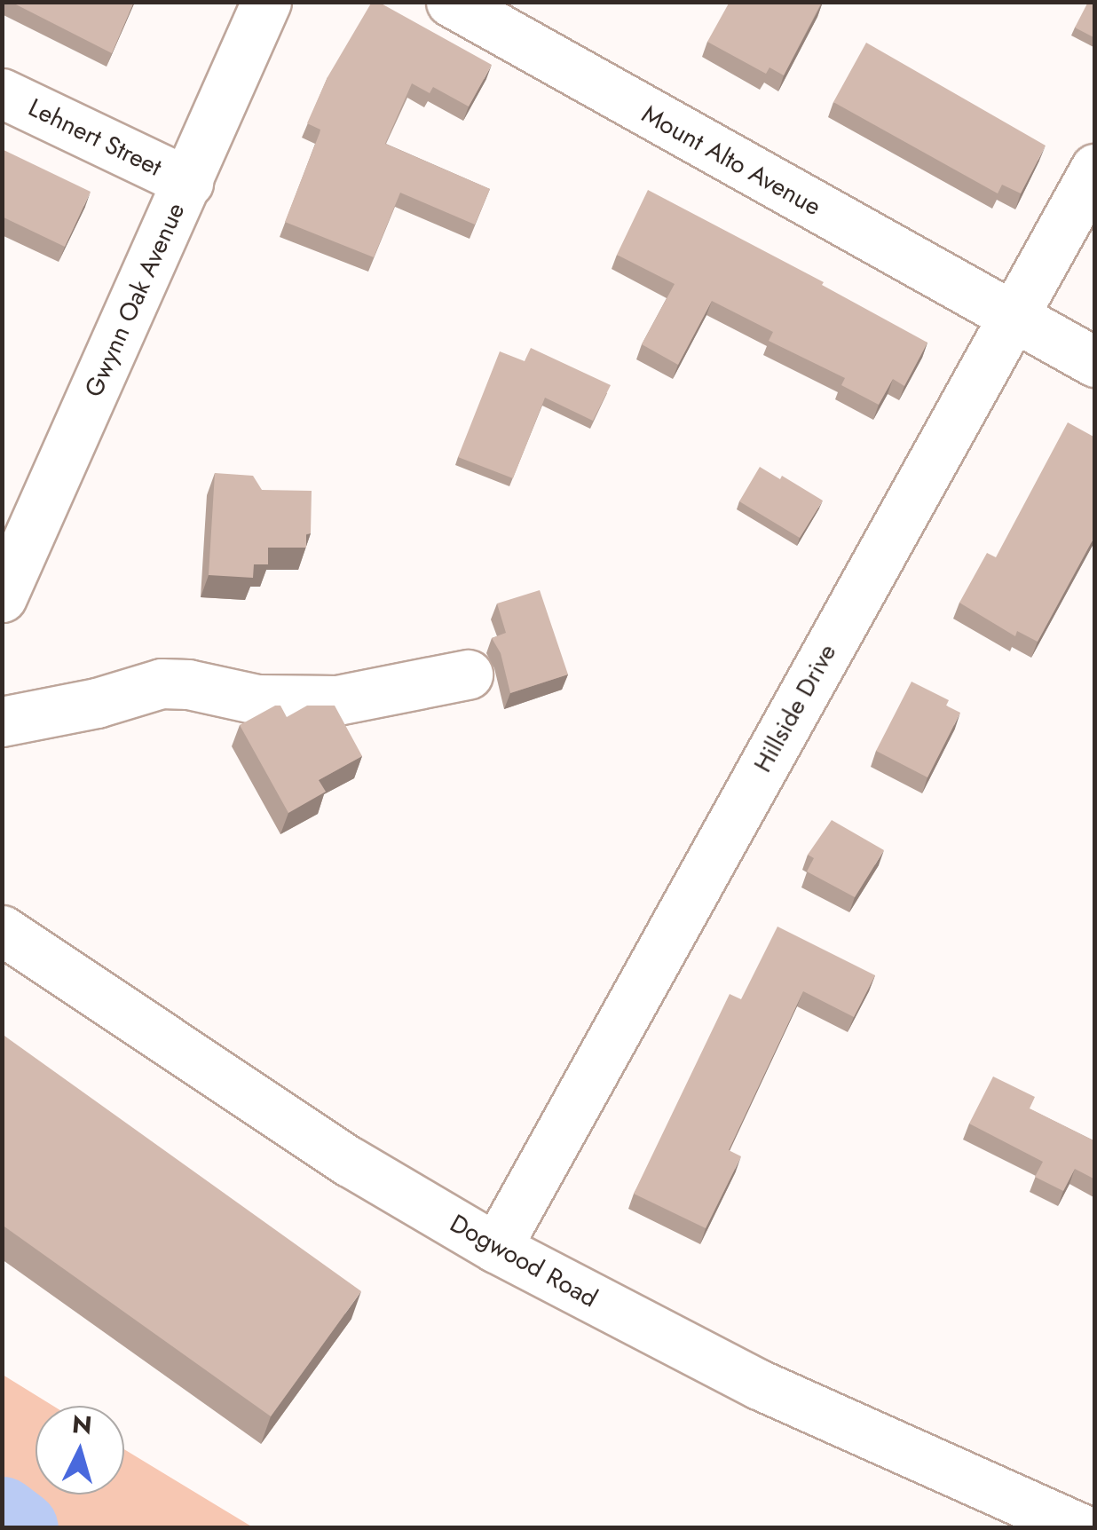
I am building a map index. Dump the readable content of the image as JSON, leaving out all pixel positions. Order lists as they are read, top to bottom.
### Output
{
  "streets": {
    "street": [
      "Lehnert Street",
      "Mount Alto Avenue",
      "Gwynn Oak Avenue",
      "Hillside Drive",
      "Dogwood Road"
    ]
  },
  "crossings": [
    ["Lehnert Street", "Gwynn Oak Avenue"],
    ["Mount Alto Avenue", "Hillside Drive"],
    ["Hillside Drive", "Dogwood Road"]
  ],
  "north": "top"
}
